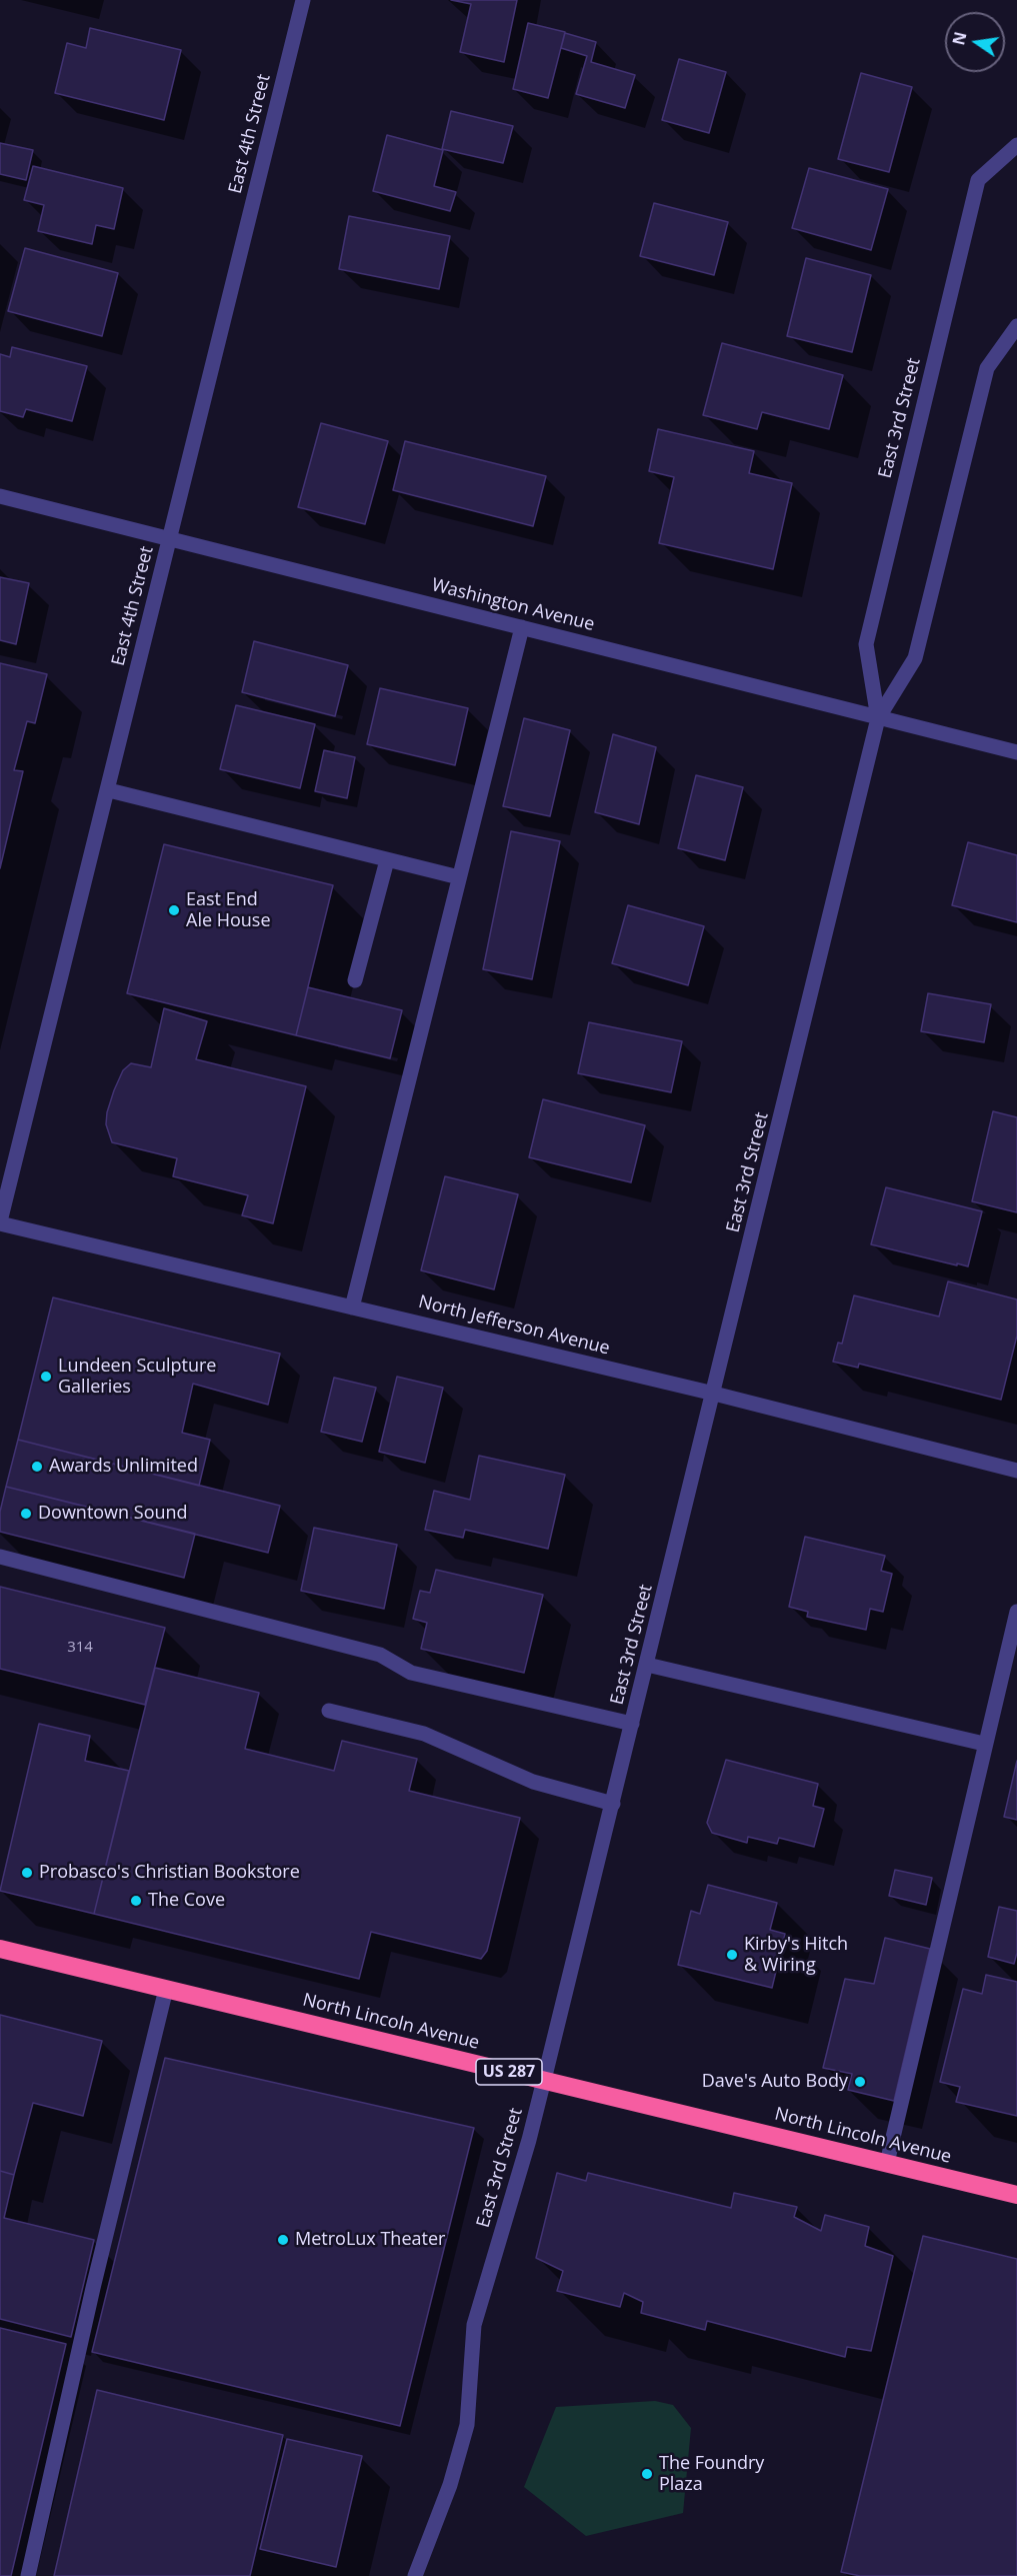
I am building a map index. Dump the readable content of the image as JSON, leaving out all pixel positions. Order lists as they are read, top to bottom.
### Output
{
  "streets": {
    "highway": ["North Lincoln Avenue", "US 287"],
    "street": [
      "East 4th Street",
      "East 3rd Street",
      "Washington Avenue",
      "North Jefferson Avenue"
    ]
  },
  "crossings": [
    ["East 4th Street", "Washington Avenue"],
    ["East 4th Street", "North Jefferson Avenue"],
    ["East 3rd Street", "Washington Avenue"],
    ["East 3rd Street", "North Jefferson Avenue"],
    ["East 3rd Street", "North Lincoln Avenue"]
  ],
  "places": [
    "East End Ale House",
    "Lundeen Sculpture Galleries",
    "Awards Unlimited",
    "Downtown Sound",
    "Probasco's Christian Bookstore",
    "The Cove",
    "Kirby's Hitch & Wiring",
    "Dave's Auto Body",
    "MetroLux Theater",
    "The Foundry Plaza"
  ],
  "house_numbers": ["314"],
  "north": "left"
}
